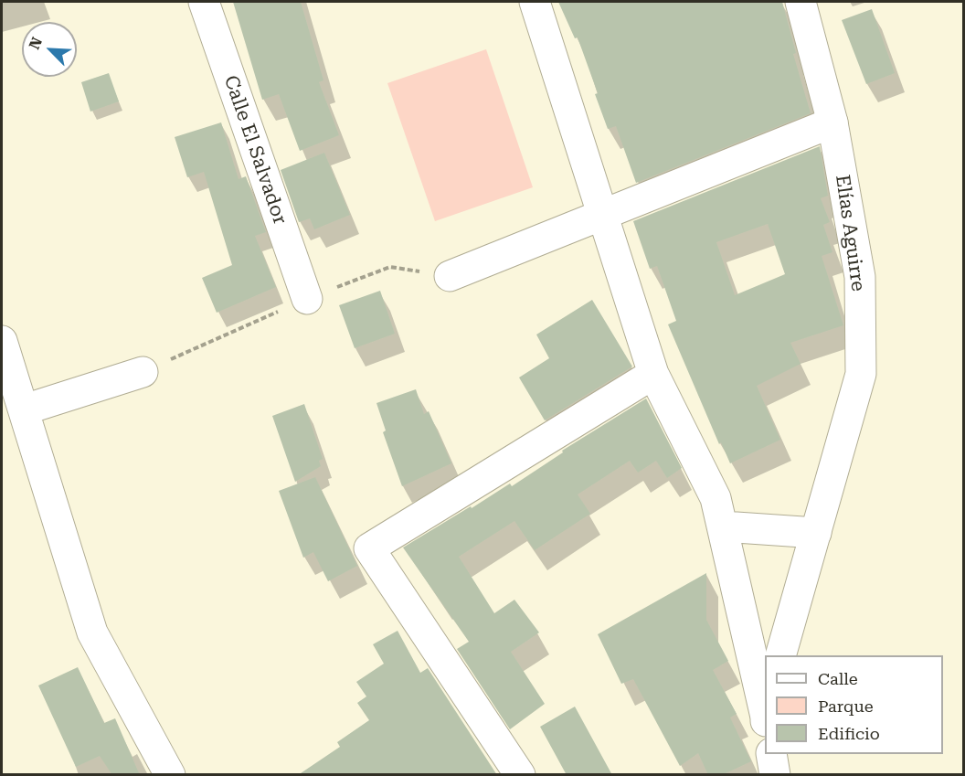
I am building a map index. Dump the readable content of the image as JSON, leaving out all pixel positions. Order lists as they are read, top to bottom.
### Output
{
  "streets": {
    "street": ["Calle El Salvador", "Elías Aguirre"]
  },
  "legend": ["Calle", "Parque", "Edificio"],
  "north": "top left"
}
